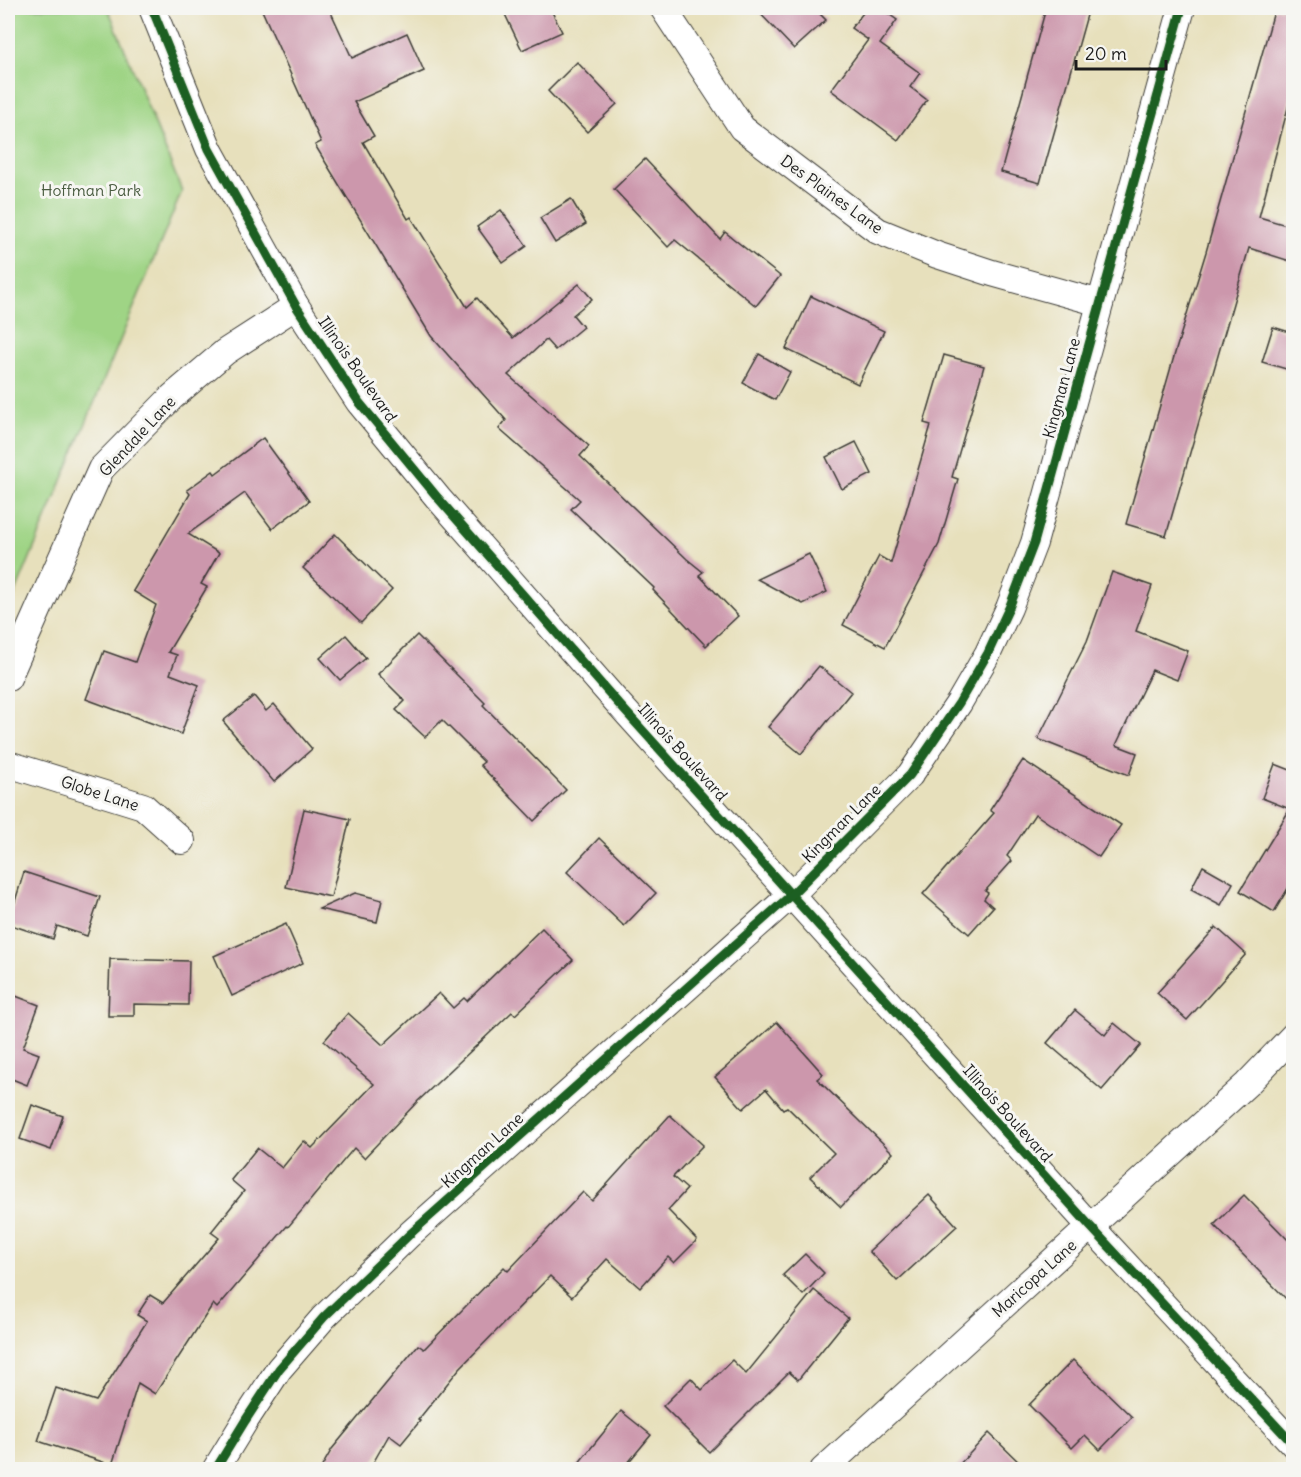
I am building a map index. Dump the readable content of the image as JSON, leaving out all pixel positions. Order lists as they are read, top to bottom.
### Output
{
  "streets": {
    "street": [
      "Des Plaines Lane",
      "Illinois Boulevard",
      "Kingman Lane",
      "Glendale Lane",
      "Globe Lane",
      "Maricopa Lane"
    ]
  },
  "crossings": [
    ["Des Plaines Lane", "Kingman Lane"],
    ["Illinois Boulevard", "Kingman Lane"],
    ["Illinois Boulevard", "Glendale Lane"],
    ["Illinois Boulevard", "Maricopa Lane"]
  ],
  "parks": ["Hoffman Park"],
  "scale_bar": "20 m"
}
